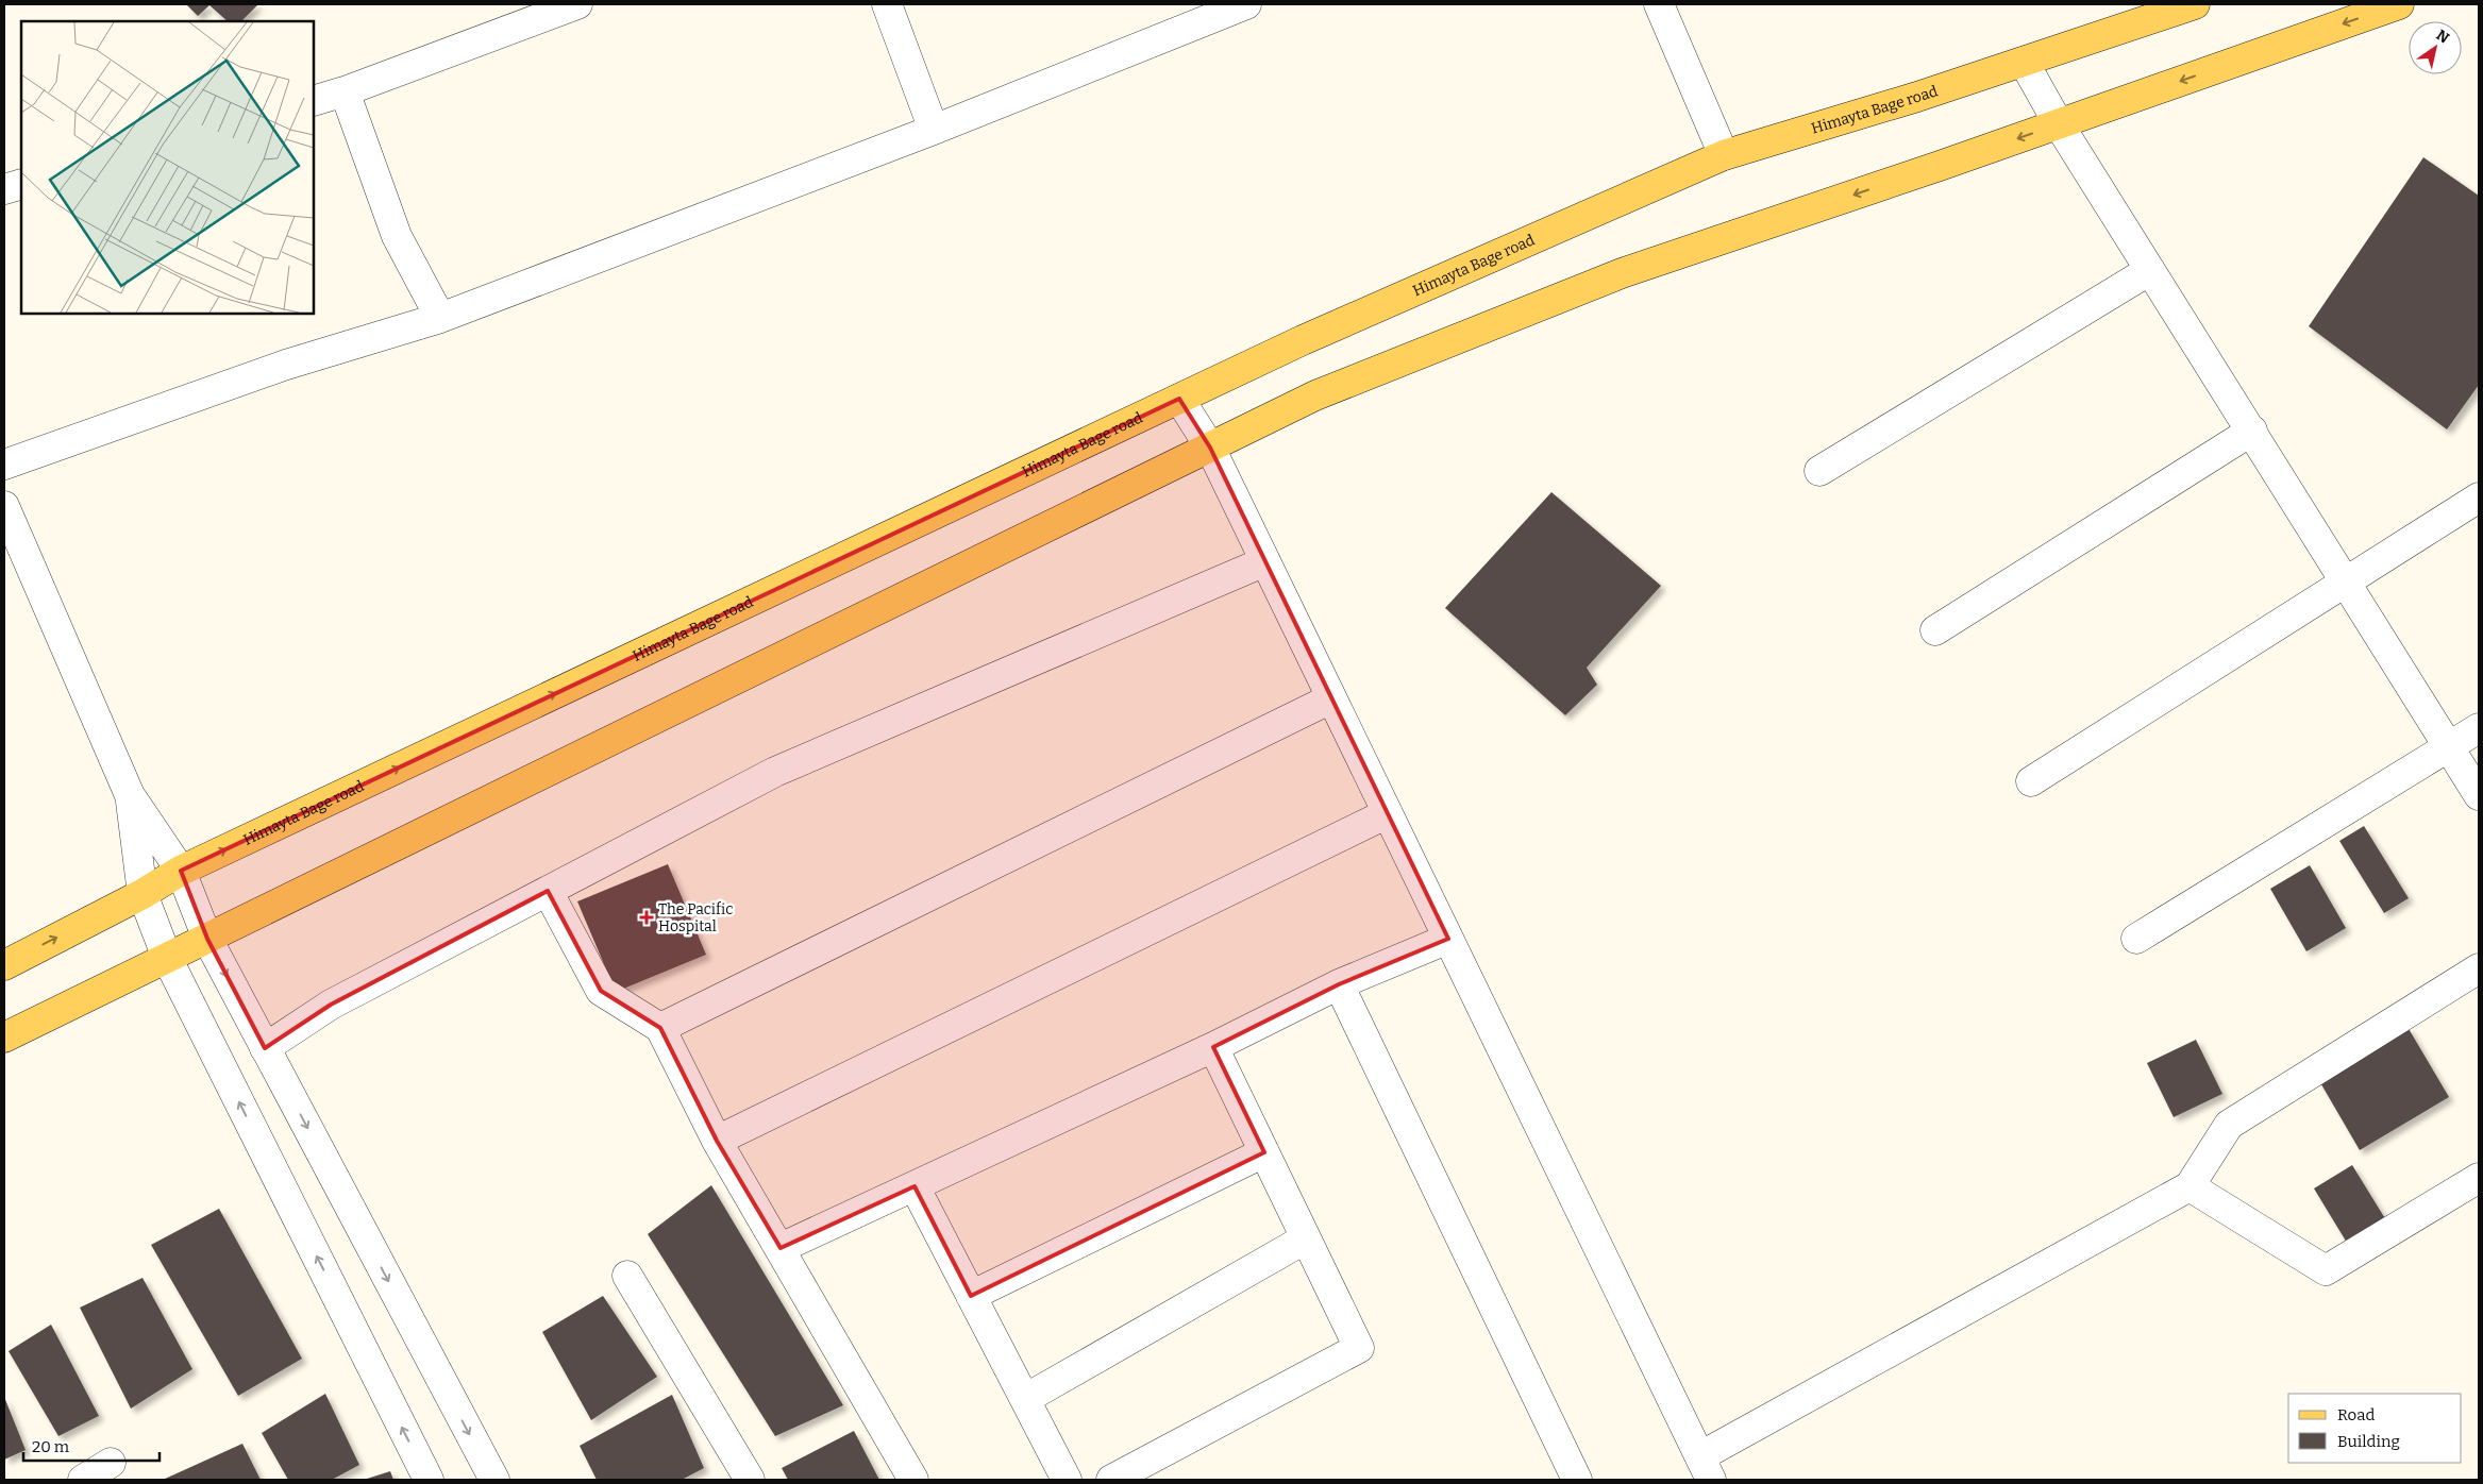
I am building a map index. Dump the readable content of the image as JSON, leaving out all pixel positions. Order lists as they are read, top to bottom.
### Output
{
  "streets": {
    "main road": ["Himayta Bage road"]
  },
  "places": {
    "health": ["The Pacific Hospital"]
  },
  "legend": ["Road", "Building"],
  "scale_bar": "20 m",
  "north": "top right"
}
